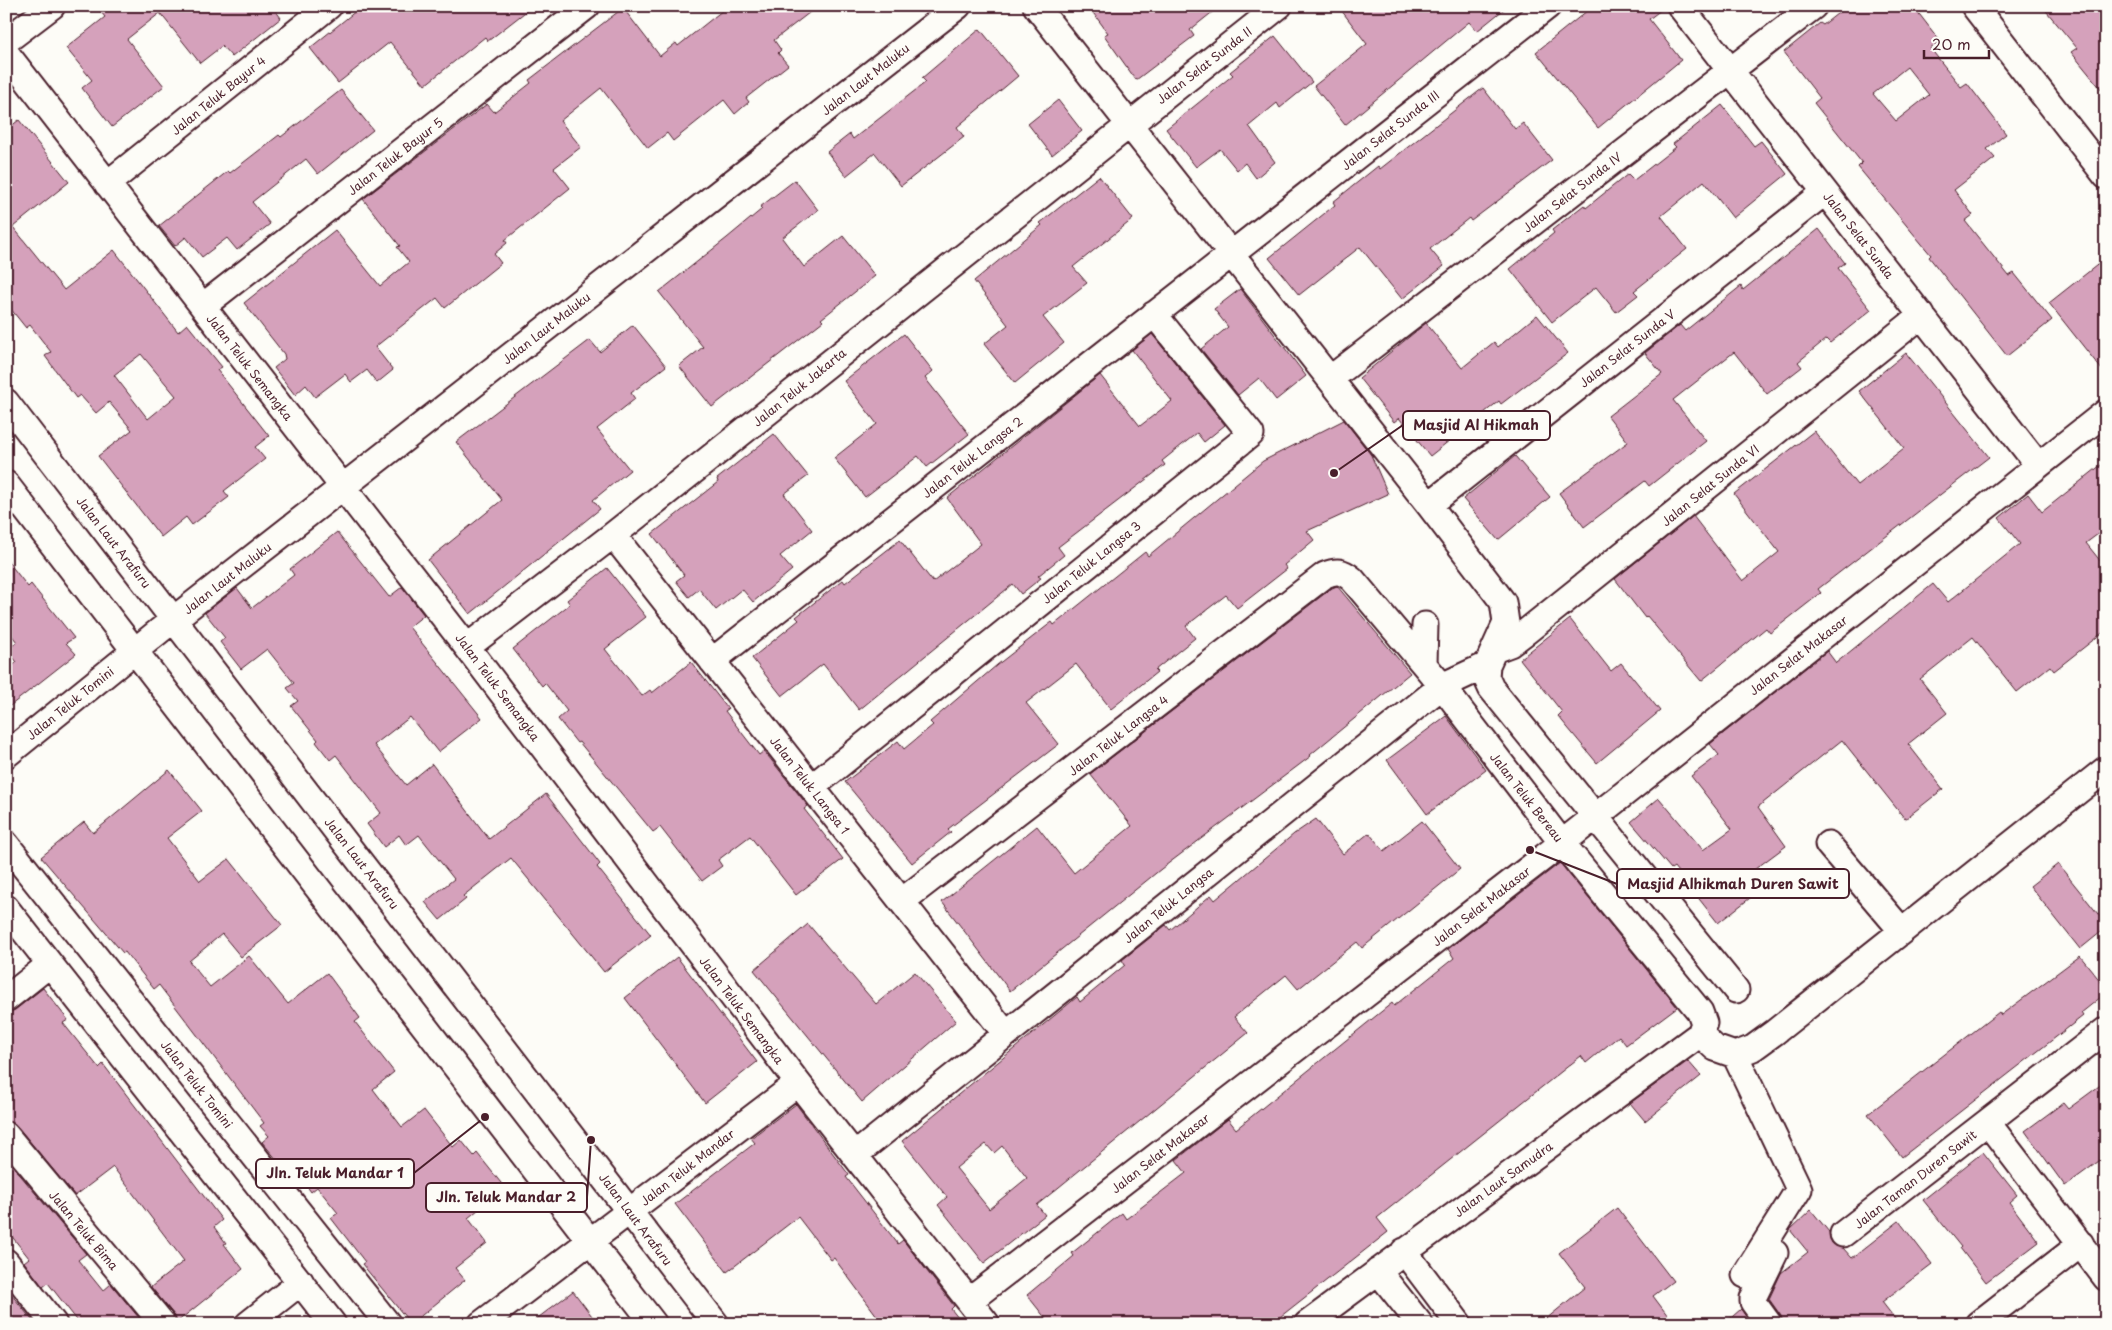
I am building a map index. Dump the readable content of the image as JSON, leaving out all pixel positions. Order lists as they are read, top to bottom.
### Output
{
  "streets": {
    "street": [
      "Jalan Selat Sunda II",
      "Jalan Laut Maluku",
      "Jalan Teluk Bayur 4",
      "Jalan Selat Sunda III",
      "Jalan Teluk Bayur 5",
      "Jalan Selat Sunda IV",
      "Jalan Selat Sunda",
      "Jalan Selat Sunda V",
      "Jalan Teluk Semangka",
      "Jalan Teluk Jakarta",
      "Jalan Teluk Langsa 2",
      "Jalan Selat Sunda VI",
      "Jalan Laut Arafuru",
      "Jalan Teluk Langsa 3",
      "Jalan Selat Makasar",
      "Jalan Teluk Tomini",
      "Jalan Teluk Langsa 4",
      "Jalan Teluk Langsa 1",
      "Jalan Teluk Bereau",
      "Jalan Teluk Langsa",
      "Jalan Teluk Mandar",
      "Jalan Laut Samudra",
      "Jalan Taman Duren Sawit",
      "Jalan Teluk Bima"
    ]
  },
  "crossings": [
    ["Jalan Selat Sunda II", "Jalan Teluk Jakarta"],
    ["Jalan Laut Maluku", "Jalan Teluk Semangka"],
    ["Jalan Laut Maluku", "Jalan Laut Arafuru"],
    ["Jalan Laut Maluku", "Jalan Teluk Tomini"],
    ["Jalan Teluk Bayur 4", "Jalan Teluk Semangka"],
    ["Jalan Selat Sunda III", "Jalan Teluk Langsa 2"],
    ["Jalan Teluk Bayur 5", "Jalan Teluk Semangka"],
    ["Jalan Selat Sunda IV", "Jalan Selat Sunda"],
    ["Jalan Selat Sunda", "Jalan Selat Sunda V"],
    ["Jalan Selat Sunda", "Jalan Selat Sunda VI"],
    ["Jalan Selat Sunda", "Jalan Selat Makasar"],
    ["Jalan Teluk Semangka", "Jalan Teluk Jakarta"],
    ["Jalan Teluk Semangka", "Jalan Selat Makasar"],
    ["Jalan Teluk Semangka", "Jalan Teluk Langsa"],
    ["Jalan Teluk Semangka", "Jalan Teluk Mandar"],
    ["Jalan Teluk Jakarta", "Jalan Teluk Langsa 1"],
    ["Jalan Teluk Langsa 2", "Jalan Teluk Langsa 3"],
    ["Jalan Teluk Langsa 2", "Jalan Teluk Langsa 1"],
    ["Jalan Selat Sunda VI", "Jalan Teluk Langsa"],
    ["Jalan Laut Arafuru", "Jalan Teluk Mandar"],
    ["Jalan Teluk Langsa 3", "Jalan Teluk Langsa 1"],
    ["Jalan Selat Makasar", "Jalan Teluk Bereau"],
    ["Jalan Teluk Langsa 4", "Jalan Teluk Langsa 1"],
    ["Jalan Teluk Langsa 4", "Jalan Teluk Bereau"],
    ["Jalan Teluk Langsa 1", "Jalan Teluk Langsa"],
    ["Jalan Teluk Bereau", "Jalan Teluk Langsa"],
    ["Jalan Teluk Bereau", "Jalan Laut Samudra"]
  ],
  "places": [
    "Masjid Al Hikmah",
    "Masjid Alhikmah Duren Sawit",
    "Jln. Teluk Mandar 1",
    "Jln. Teluk Mandar 2"
  ],
  "scale_bar": "20 m"
}
